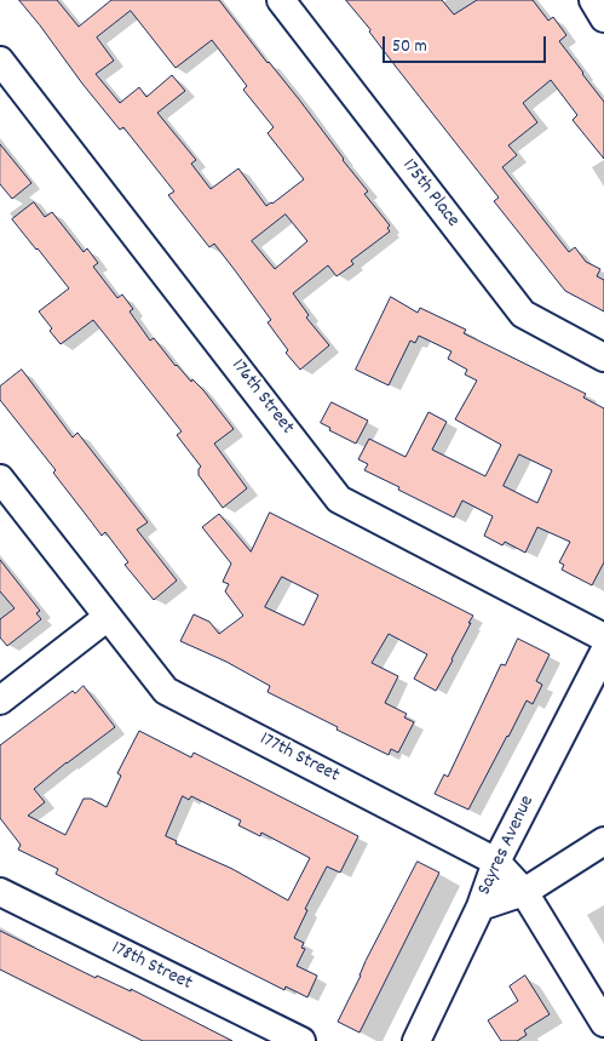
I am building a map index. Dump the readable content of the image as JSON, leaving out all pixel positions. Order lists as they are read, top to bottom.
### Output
{
  "streets": {
    "street": [
      "175th Place",
      "176th Street",
      "177th Street",
      "Sayres Avenue",
      "178th Street"
    ]
  },
  "crossings": [
    ["177th Street", "Sayres Avenue"]
  ],
  "scale_bar": "50 m"
}
